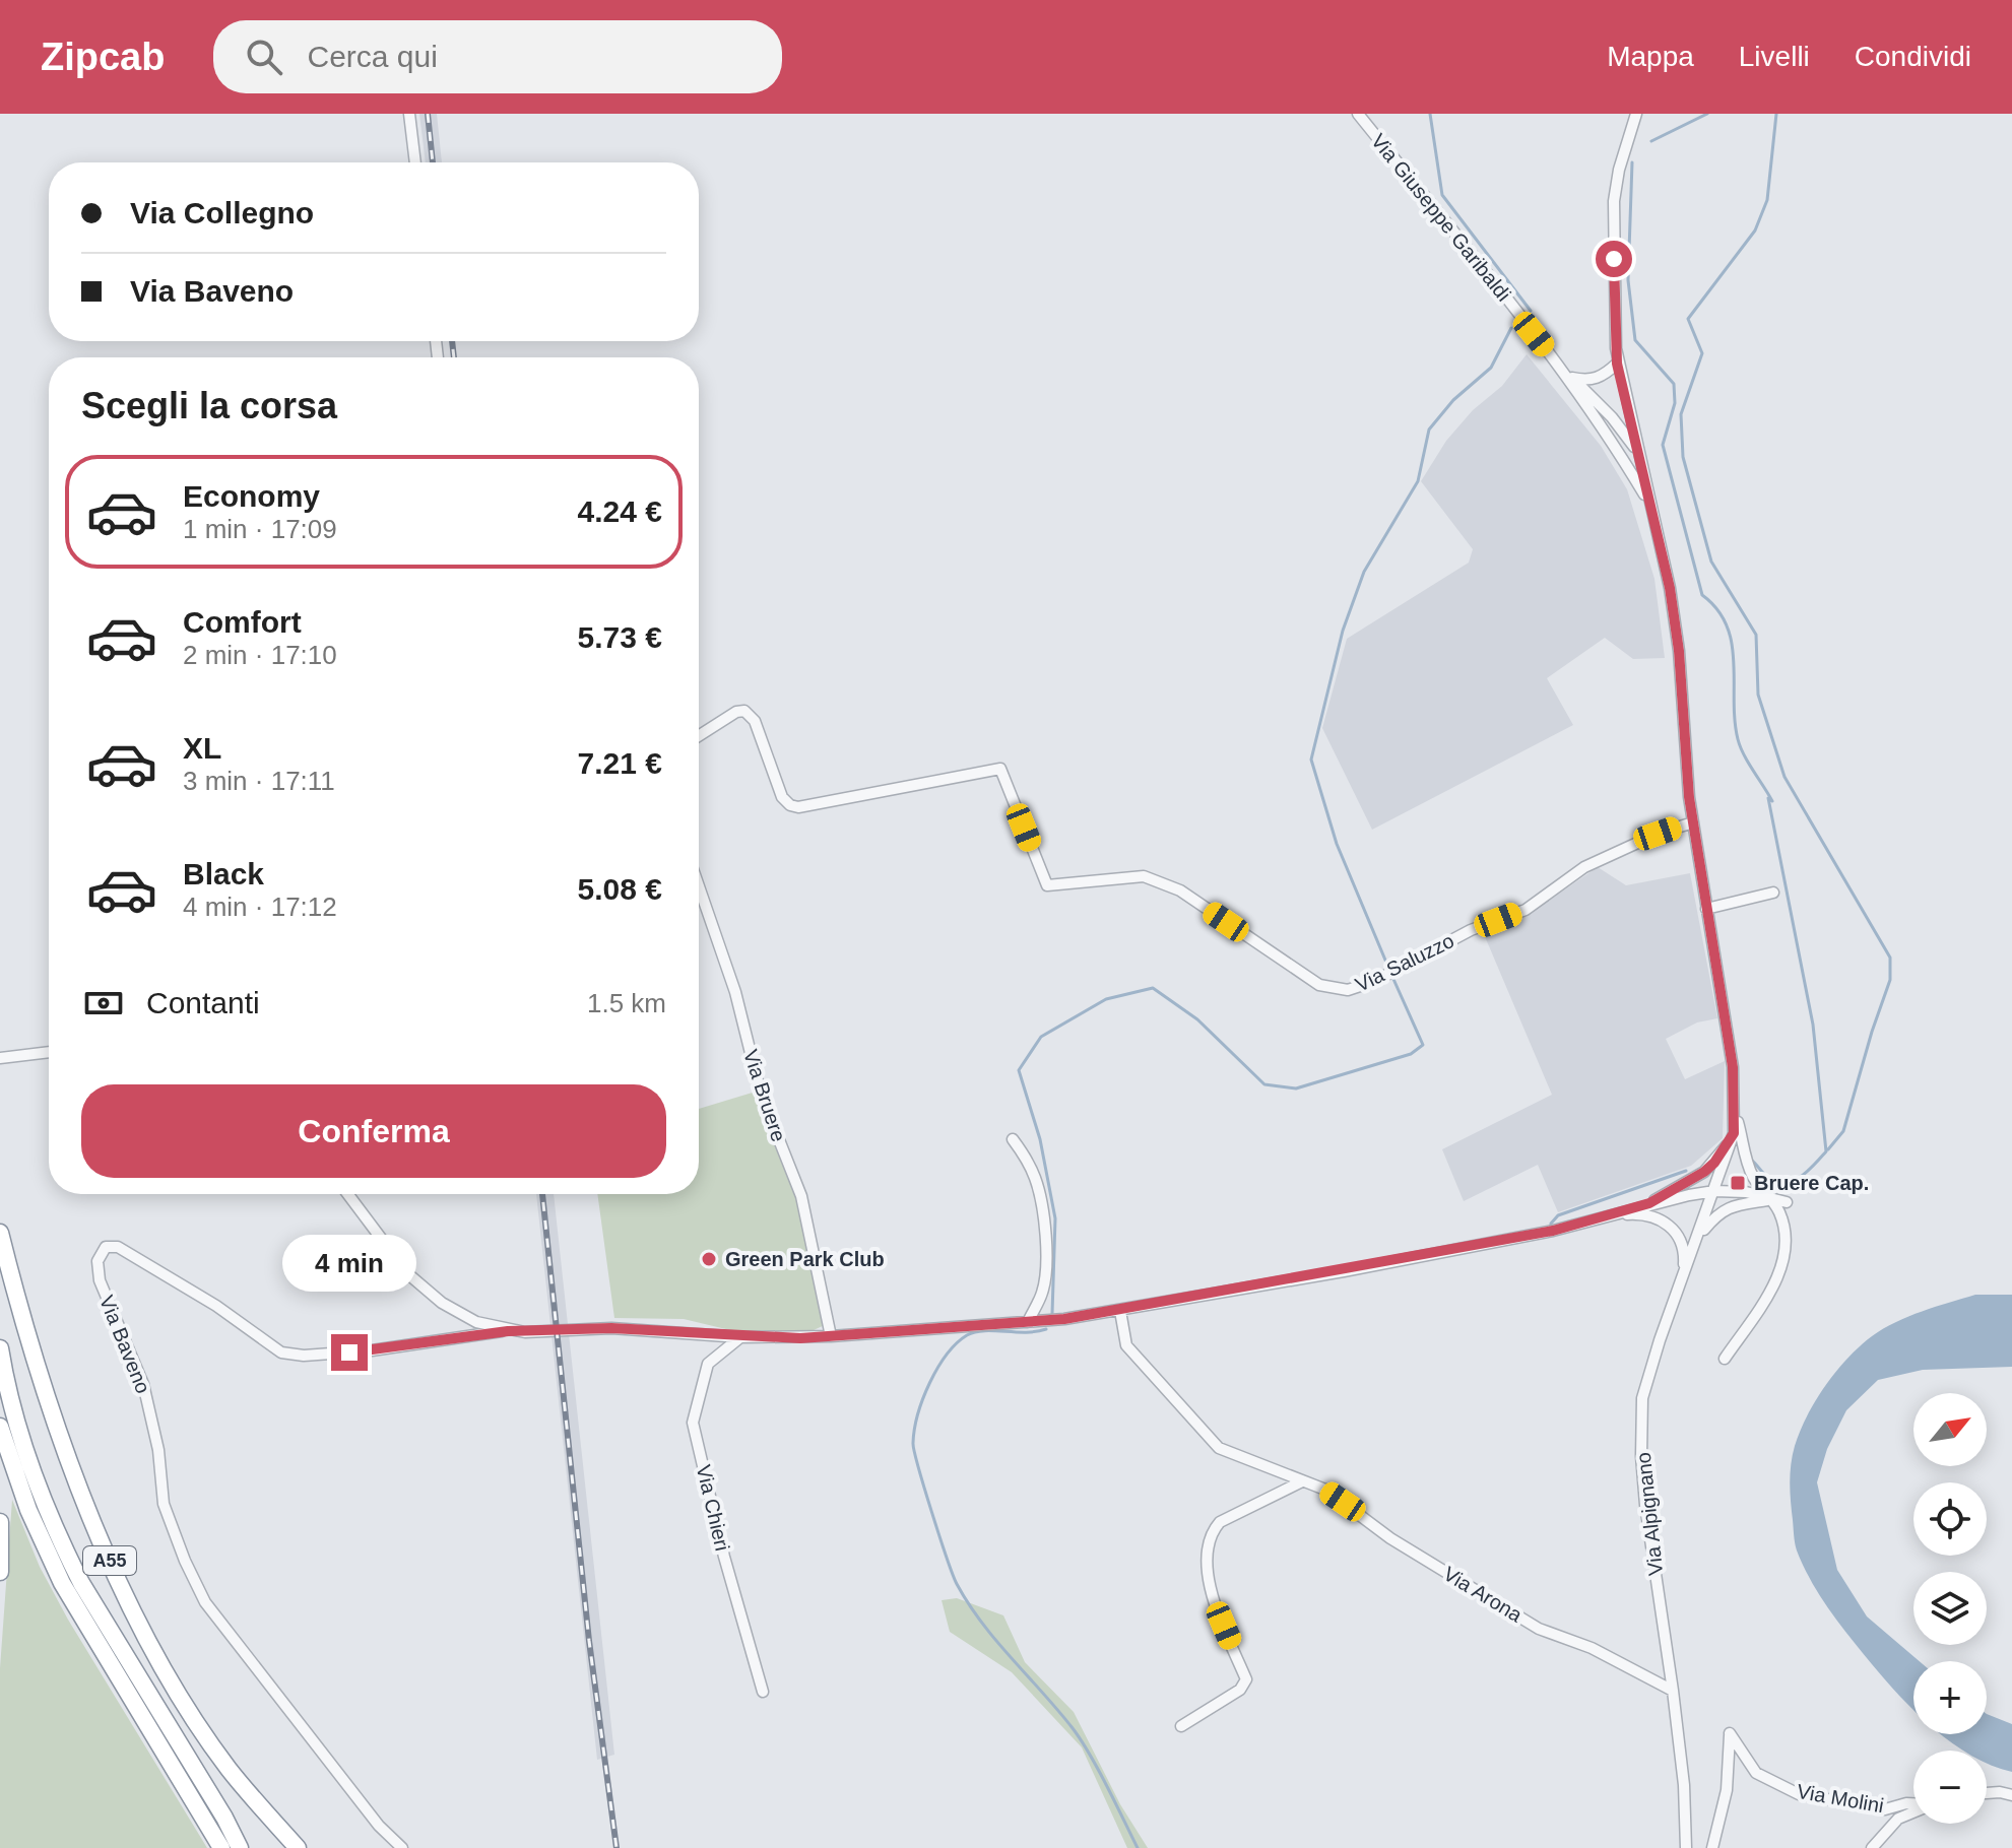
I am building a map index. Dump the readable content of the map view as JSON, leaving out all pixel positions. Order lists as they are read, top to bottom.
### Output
{
  "streets": {
    "highway": ["A55"],
    "street": [
      "Via Giuseppe Garibaldi",
      "Via Saluzzo",
      "Via Bruere",
      "Via Baveno",
      "Via Chieri",
      "Via Alpignano",
      "Via Arona",
      "Via Molini"
    ]
  },
  "crossings": [
    ["Via Alpignano", "Via Arona"]
  ],
  "places": {
    "transit": ["Bruere Cap."],
    "other": ["Green Park Club"]
  },
  "north": "top right",
  "page": {
    "header": "Zipcab",
    "search": "Cerca qui",
    "nav": ["Mappa", "Livelli", "Condividi"],
    "banner": ["Via Collegno", "Via Baveno"],
    "heading": "Scegli la corsa",
    "list": [
      {
        "name": "Economy",
        "note": "1 min · 17:09",
        "value": "4.24 €"
      },
      {
        "name": "Comfort",
        "note": "2 min · 17:10",
        "value": "5.73 €"
      },
      {
        "name": "XL",
        "note": "3 min · 17:11",
        "value": "7.21 €"
      },
      {
        "name": "Black",
        "note": "4 min · 17:12",
        "value": "5.08 €"
      }
    ],
    "pay": ["Contanti", "1.5 km"],
    "buttons": "Conferma",
    "bubble": "4 min",
    "map_buttons": ["+", "−"]
  }
}
